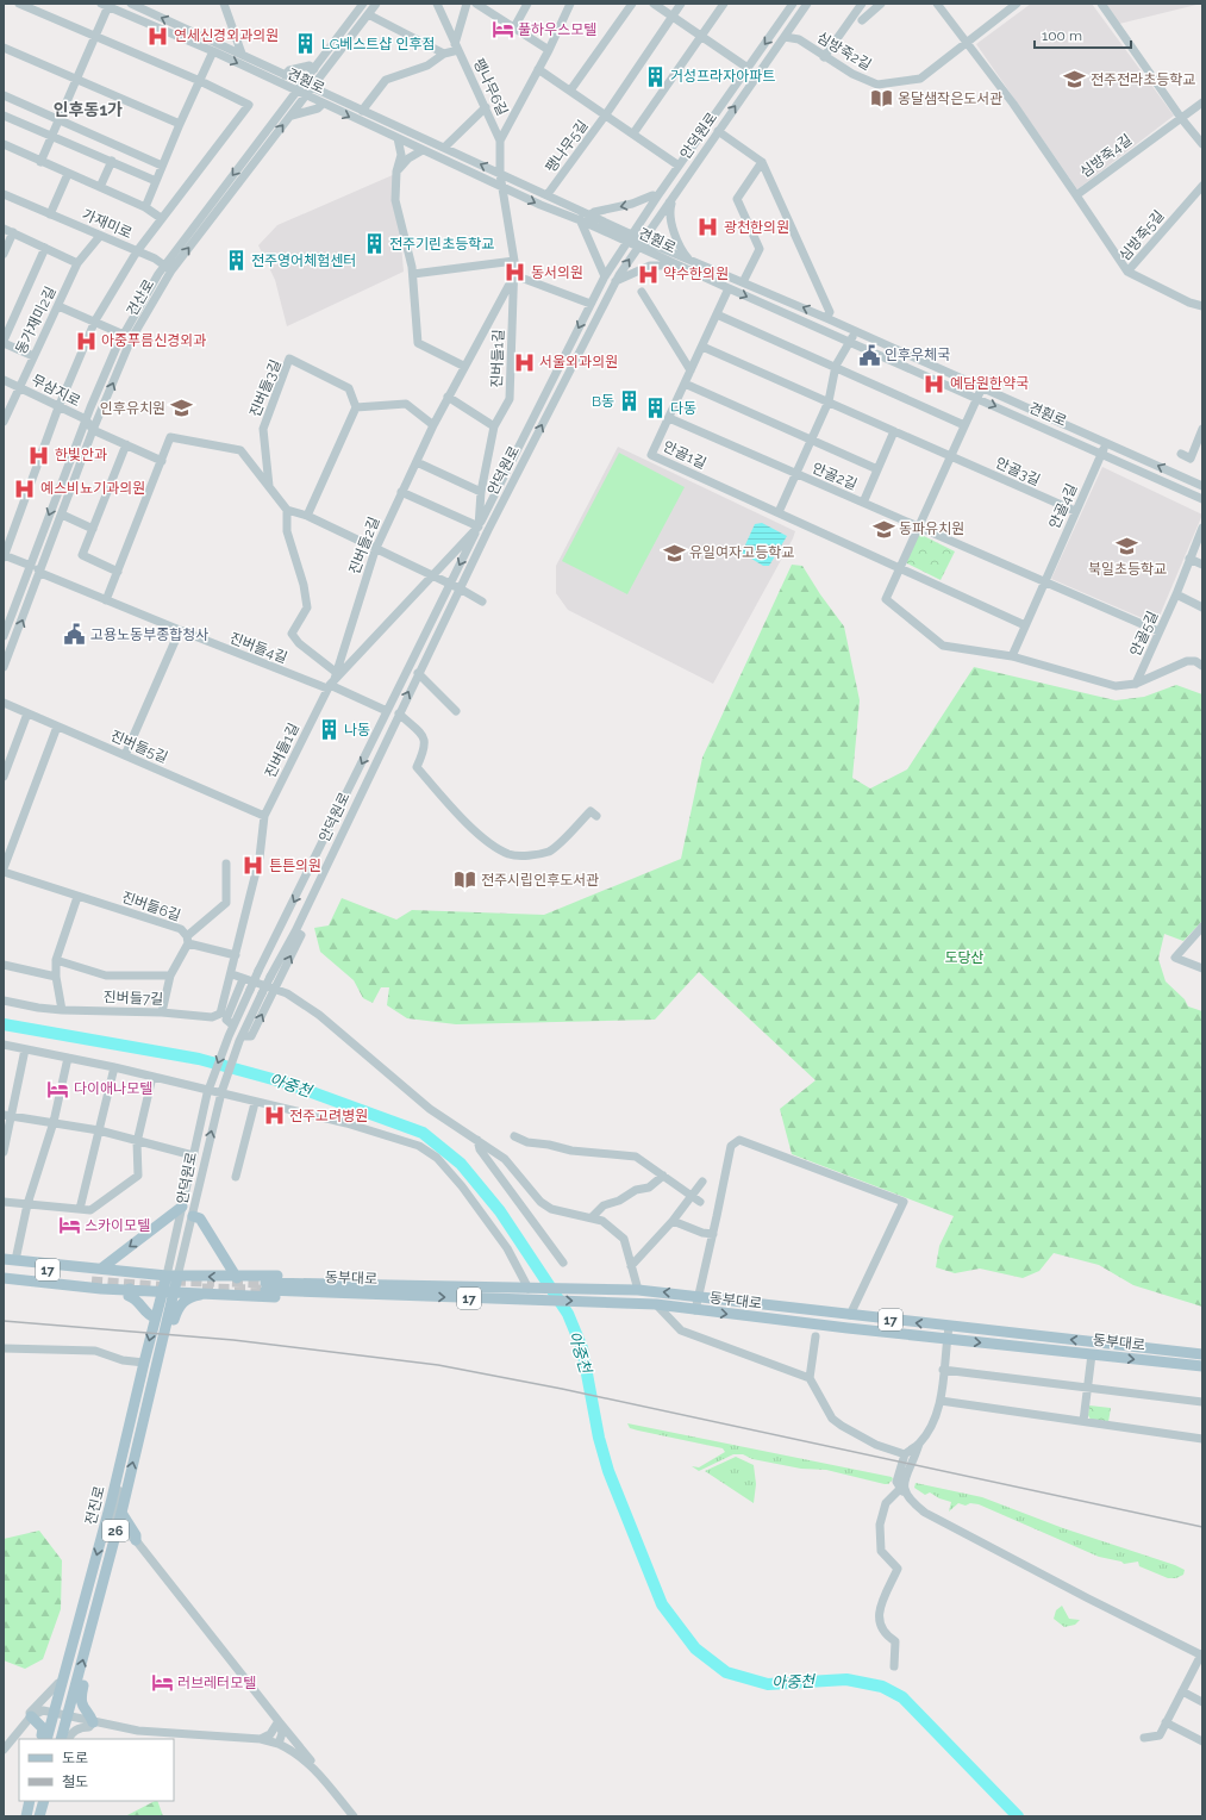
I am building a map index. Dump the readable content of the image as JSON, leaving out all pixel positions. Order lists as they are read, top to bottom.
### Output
{
  "streets": {
    "main road": [
      "17",
      "동부대로",
      "전진로",
      "26"
    ],
    "street": [
      "심방죽2길",
      "견훤로",
      "팽나무6길",
      "안덕원로",
      "팽나무5길",
      "심방죽4길",
      "가재미로",
      "심방죽5길",
      "건산로",
      "동가재미2길",
      "진버들1길",
      "진버들3길",
      "무삼지로",
      "안골1길",
      "안골3길",
      "안골2길",
      "안골4길",
      "진버들2길",
      "안골5길",
      "진버들4길",
      "진버들5길",
      "진버들6길",
      "진버들7길"
    ]
  },
  "crossings": [
    ["심방죽2길", "안덕원로"],
    ["견훤로", "팽나무6길"],
    ["견훤로", "안덕원로"],
    ["견훤로", "팽나무5길"],
    ["견훤로", "건산로"],
    ["견훤로", "진버들1길"],
    ["견훤로", "안골1길"],
    ["견훤로", "안골2길"],
    ["견훤로", "안골4길"],
    ["팽나무6길", "팽나무5길"],
    ["팽나무6길", "진버들1길"],
    ["안덕원로", "팽나무5길"],
    ["안덕원로", "진버들1길"],
    ["안덕원로", "전진로"],
    ["심방죽4길", "심방죽5길"],
    ["가재미로", "동가재미2길"],
    ["건산로", "무삼지로"],
    ["건산로", "진버들4길"],
    ["동가재미2길", "무삼지로"],
    ["진버들1길", "진버들2길"],
    ["진버들1길", "진버들4길"],
    ["진버들1길", "진버들5길"],
    ["진버들1길", "진버들6길"],
    ["진버들1길", "진버들7길"],
    ["진버들3길", "진버들4길"],
    ["안골1길", "안골2길"],
    ["안골3길", "안골2길"],
    ["안골3길", "안골4길"],
    ["진버들2길", "진버들4길"],
    ["진버들5길", "진버들6길"],
    ["전진로", "26"]
  ],
  "districts": ["인후동1가"],
  "water": ["아중천"],
  "parks": ["도당산"],
  "places": {
    "hotel": [
      "풀하우스모텔",
      "다이애나모텔",
      "스카이모텔",
      "러브레터모텔"
    ],
    "hospital": [
      "연세신경외과의원",
      "광천한의원",
      "동서의원",
      "약수한의원",
      "아중푸름신경외과",
      "서울외과의원",
      "예담원한약국",
      "한빛안과",
      "예스비뇨기과의원",
      "튼튼의원",
      "전주고려병원"
    ],
    "building": [
      "LG베스트샵 인후점",
      "거성프라자아파트",
      "전주기린초등학교",
      "전주영어체험센터",
      "B동",
      "다동",
      "나동"
    ],
    "school or university": [
      "전주전라초등학교",
      "인후유치원",
      "동파유치원",
      "북일초등학교",
      "유일여자고등학교"
    ],
    "library": ["옹달샘작은도서관", "전주시립인후도서관"],
    "public building": ["인후우체국", "고용노동부종합청사"]
  },
  "legend": ["도로", "철도"],
  "scale_bar": "100 m"
}
